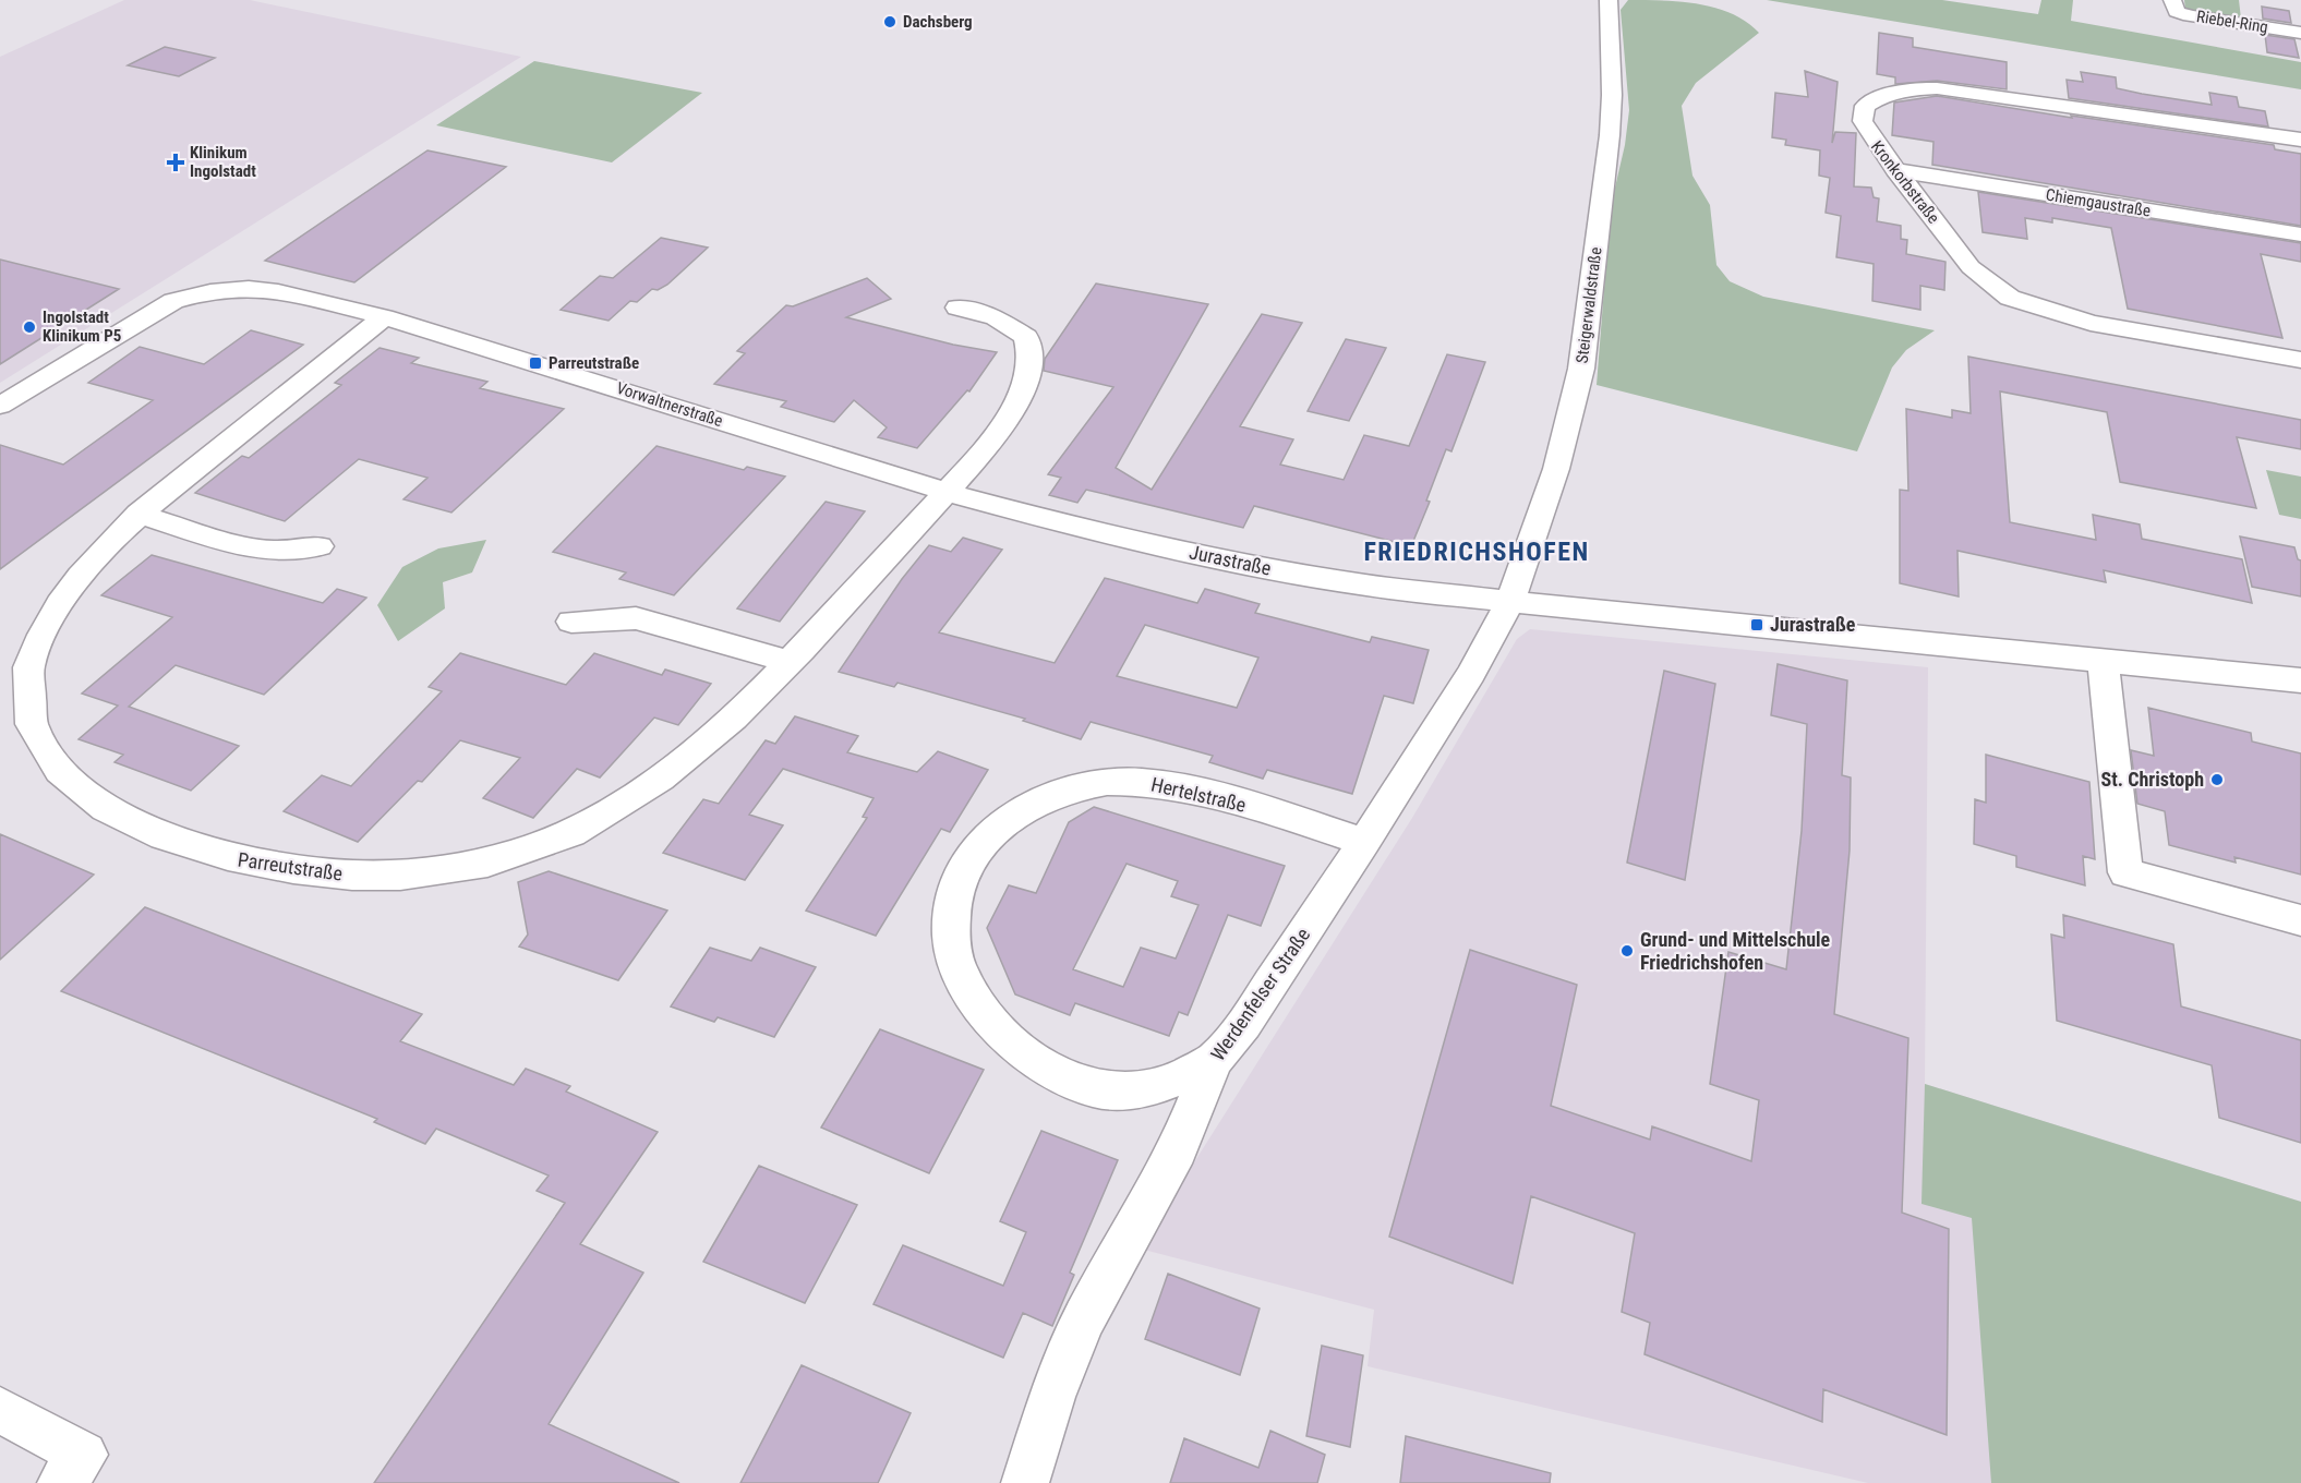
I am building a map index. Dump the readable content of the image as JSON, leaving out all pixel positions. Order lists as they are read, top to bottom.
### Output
{
  "streets": {
    "street": [
      "Riebel-Ring",
      "Kronkorbstraße",
      "Chiemgaustraße",
      "Steigerwaldstraße",
      "Vorwaltnerstraße",
      "Jurastraße",
      "Hertelstraße",
      "Parreutstraße",
      "Werdenfelser Straße"
    ]
  },
  "crossings": [
    ["Kronkorbstraße", "Chiemgaustraße"],
    ["Steigerwaldstraße", "Jurastraße"],
    ["Steigerwaldstraße", "Werdenfelser Straße"],
    ["Vorwaltnerstraße", "Jurastraße"],
    ["Vorwaltnerstraße", "Parreutstraße"],
    ["Jurastraße", "Parreutstraße"],
    ["Jurastraße", "Werdenfelser Straße"],
    ["Hertelstraße", "Werdenfelser Straße"]
  ],
  "districts": ["FRIEDRICHSHOFEN"],
  "places": {
    "other": [
      "Dachsberg",
      "Ingolstadt Klinikum P5",
      "St. Christoph",
      "Grund- und Mittelschule Friedrichshofen"
    ],
    "health": ["Klinikum Ingolstadt"],
    "transit": ["Parreutstraße", "Jurastraße"]
  }
}
